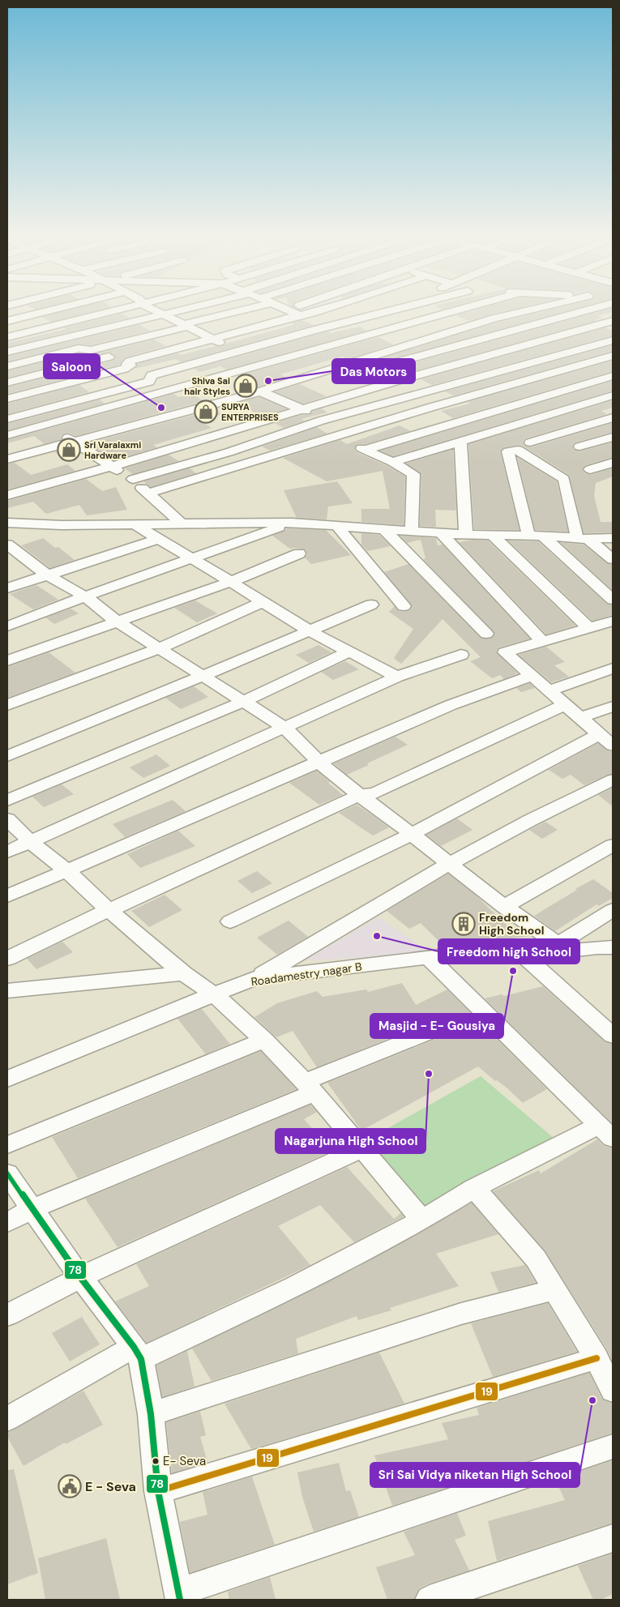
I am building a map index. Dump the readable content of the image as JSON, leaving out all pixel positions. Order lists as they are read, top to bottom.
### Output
{
  "streets": {
    "street": ["Roadamestry nagar B"]
  },
  "places": {
    "other": [
      "Das Motors",
      "Saloon",
      "Freedom high School",
      "Masjid - E- Gousiya",
      "Nagarjuna High School",
      "Sri Sai Vidya niketan High School",
      "E- Seva"
    ],
    "shop": ["Shiva Sai hair Styles", "SURYA ENTERPRISES", "Sri Varalaxmi Hardware"],
    "building": ["Freedom High School"],
    "public building": ["E - Seva"]
  },
  "lines": ["transit line 78", "transit line 19"]
}
